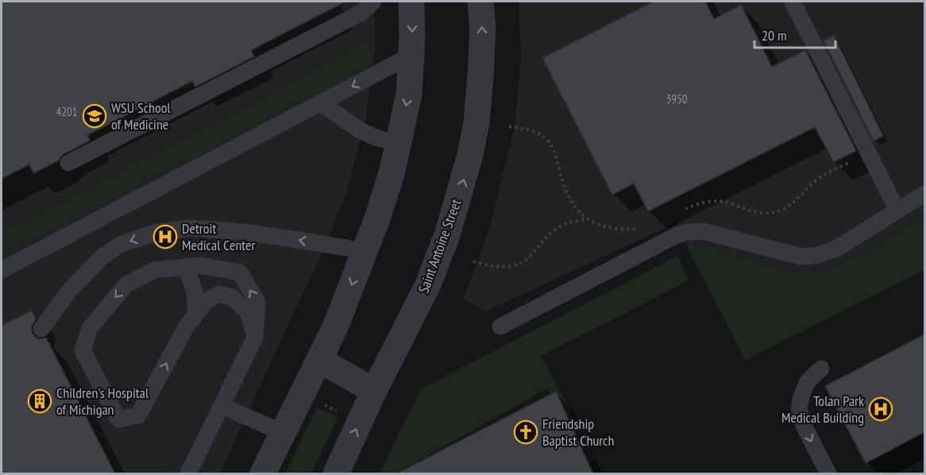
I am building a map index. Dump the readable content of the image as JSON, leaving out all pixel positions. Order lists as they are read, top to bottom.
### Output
{
  "streets": {
    "street": ["Saint Antoine Street"]
  },
  "places": {
    "school or university": ["WSU School of Medicine"],
    "hospital": ["Detroit Medical Center", "Tolan Park Medical Building"],
    "building": ["Children's Hospital of Michigan"],
    "church": ["Friendship Baptist Church"]
  },
  "house_numbers": ["3950", "4201"],
  "scale_bar": "20 m"
}
